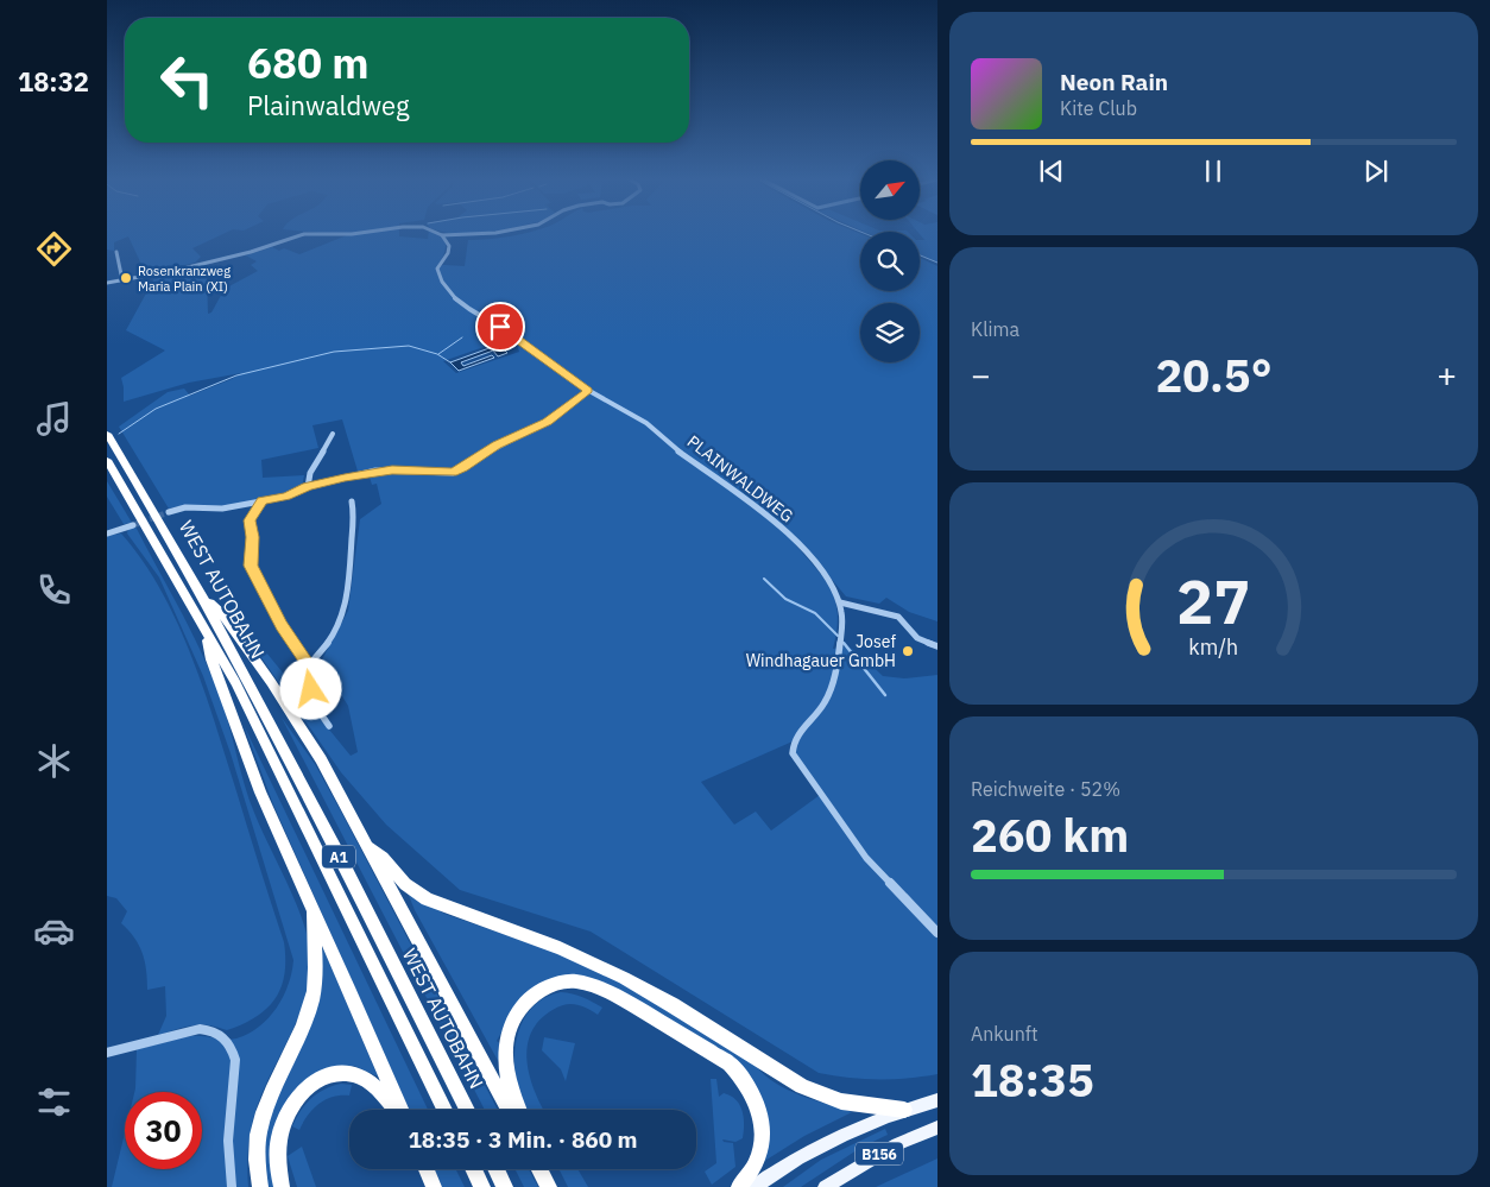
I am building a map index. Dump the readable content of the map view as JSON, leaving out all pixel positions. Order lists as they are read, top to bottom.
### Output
{
  "streets": {
    "highway": ["WEST AUTOBAHN", "A1"],
    "main road": ["B156"],
    "street": ["PLAINWALDWEG"]
  },
  "places": ["Rosenkranzweg Maria Plain (XI)", "Josef Windhagauer GmbH"],
  "north": "top right",
  "page": {
    "tabs": "18:32",
    "turn": ["680 m", "Plainwaldweg"],
    "song": ["Neon Rain", "Kite Club"],
    "tile": [
      "Klima",
      ["Reichweite · 52%", "260 km"],
      ["Ankunft", "18:35"]
    ],
    "heat": ["−", "20.5°", "+"],
    "limit": "30",
    "trip": "18:35 · 3 Min. · 860 m",
    "gauge": ["27", "km/h"]
  }
}
